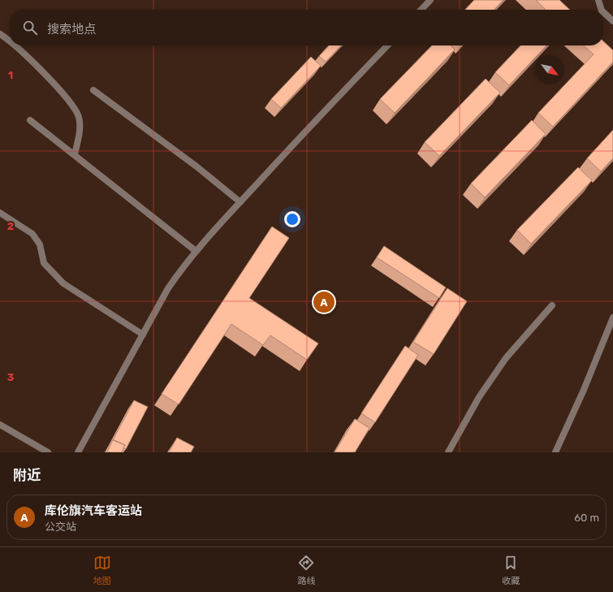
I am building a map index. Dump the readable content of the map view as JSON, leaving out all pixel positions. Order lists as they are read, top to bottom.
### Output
{
  "north": "bottom right",
  "page": {
    "search": "搜索地点",
    "pins": "A",
    "heading": "附近",
    "list": [
      {
        "mark": "A",
        "name": "库伦旗汽车客运站",
        "note": "公交站",
        "value": "60 m"
      }
    ],
    "nav": ["地图", "路线", "收藏"]
  },
  "grid": {
    "rows": ["1", "2", "3"]
  }
}
